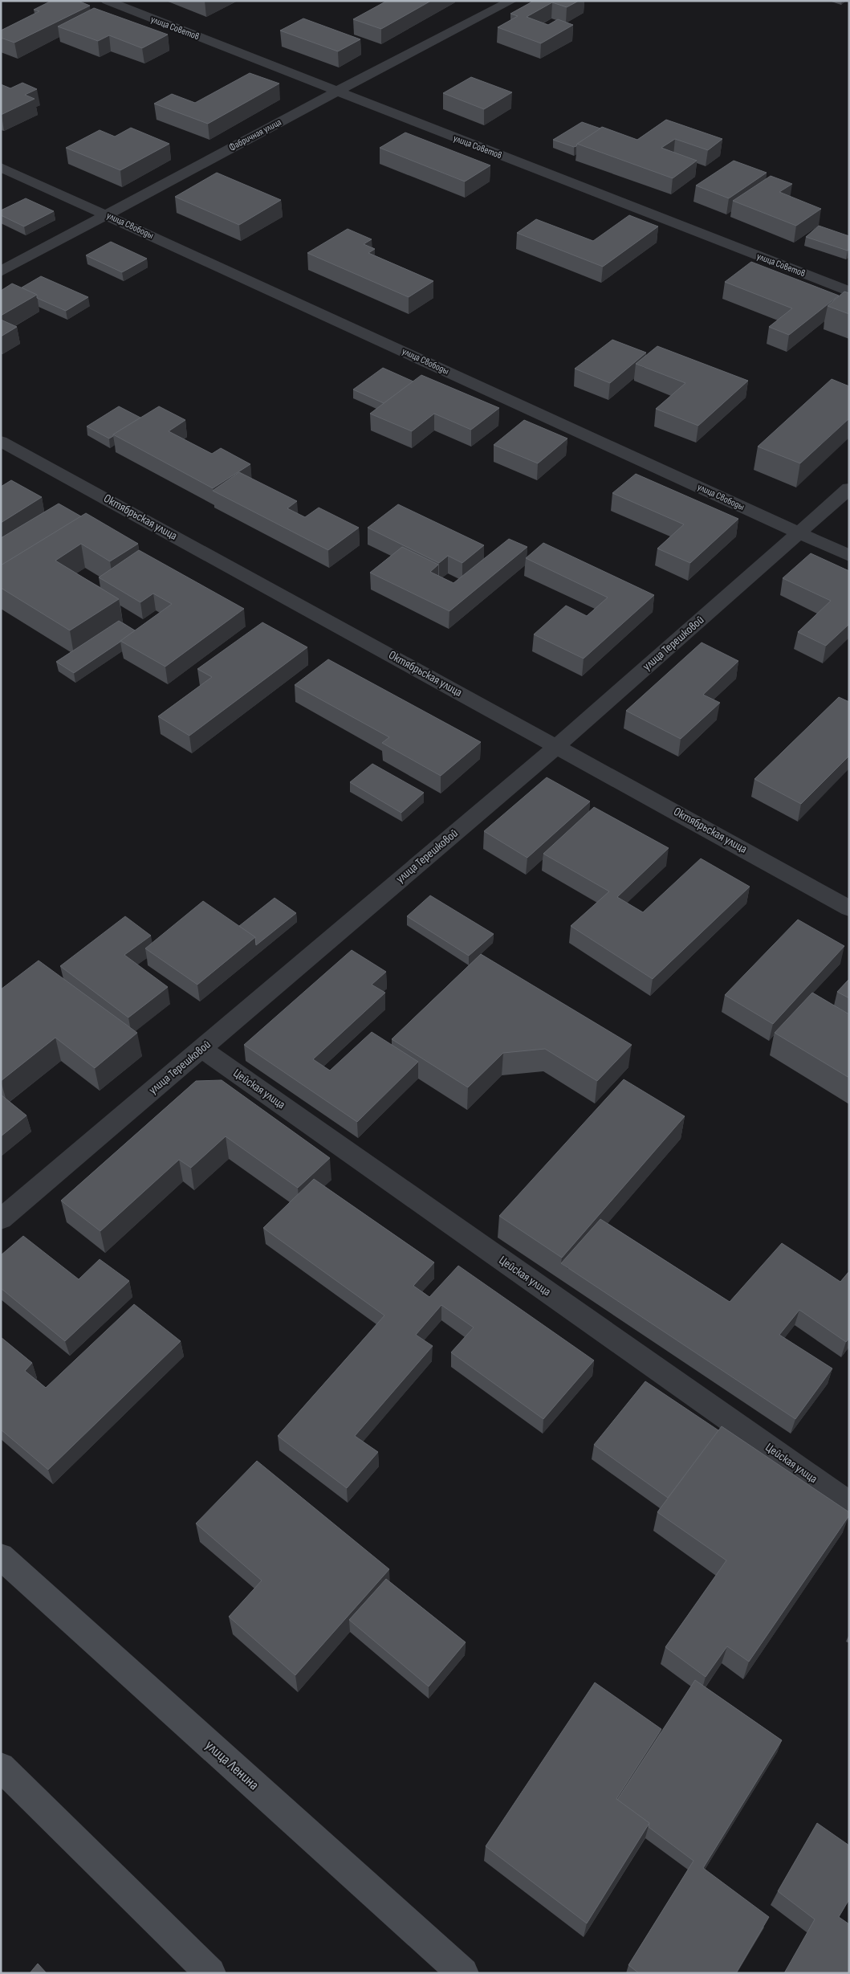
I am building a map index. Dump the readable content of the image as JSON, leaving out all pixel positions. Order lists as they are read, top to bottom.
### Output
{
  "streets": {
    "street": [
      "улица Советов",
      "Фабричная улица",
      "улица Свободы",
      "Октябрьская улица",
      "улица Терешковой",
      "Цейская улица",
      "улица Ленина"
    ]
  },
  "crossings": [
    ["улица Советов", "Фабричная улица"],
    ["Фабричная улица", "улица Свободы"],
    ["улица Свободы", "улица Терешковой"],
    ["Октябрьская улица", "улица Терешковой"],
    ["улица Терешковой", "Цейская улица"]
  ]
}
